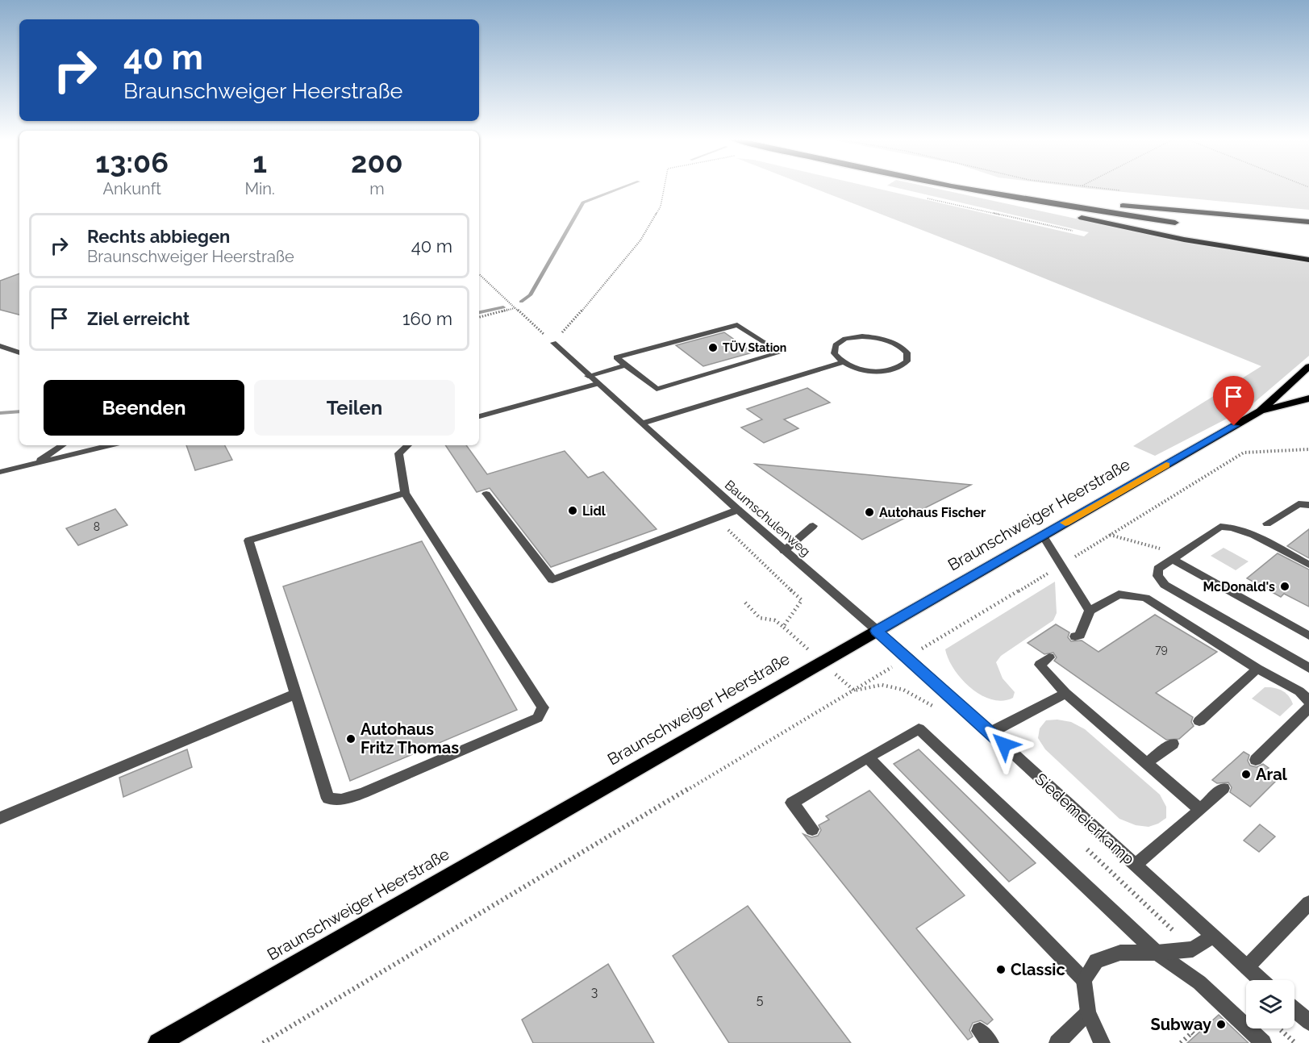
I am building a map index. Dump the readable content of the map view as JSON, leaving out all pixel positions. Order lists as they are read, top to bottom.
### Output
{
  "streets": {
    "main road": ["Braunschweiger Heerstraße"],
    "street": ["Baumschulenweg", "Siedemeierkamp"]
  },
  "crossings": [
    ["Braunschweiger Heerstraße", "Baumschulenweg"],
    ["Braunschweiger Heerstraße", "Siedemeierkamp"],
    ["Baumschulenweg", "Siedemeierkamp"]
  ],
  "places": [
    "TÜV Station",
    "Lidl",
    "Autohaus Fischer",
    "McDonald's",
    "Autohaus Fritz Thomas",
    "Aral",
    "Classic",
    "Subway"
  ],
  "house_numbers": [
    "8",
    "79",
    "3",
    "5"
  ],
  "page": {
    "turn": ["40 m", "Braunschweiger Heerstraße"],
    "eta": [
      "13:06",
      "Ankunft",
      "1",
      "Min.",
      "200",
      "m"
    ],
    "list": [
      {
        "name": "Rechts abbiegen",
        "note": "Braunschweiger Heerstraße",
        "value": "40 m"
      },
      {
        "name": "Ziel erreicht",
        "value": "160 m"
      }
    ],
    "buttons": ["Beenden", "Teilen"]
  }
}
